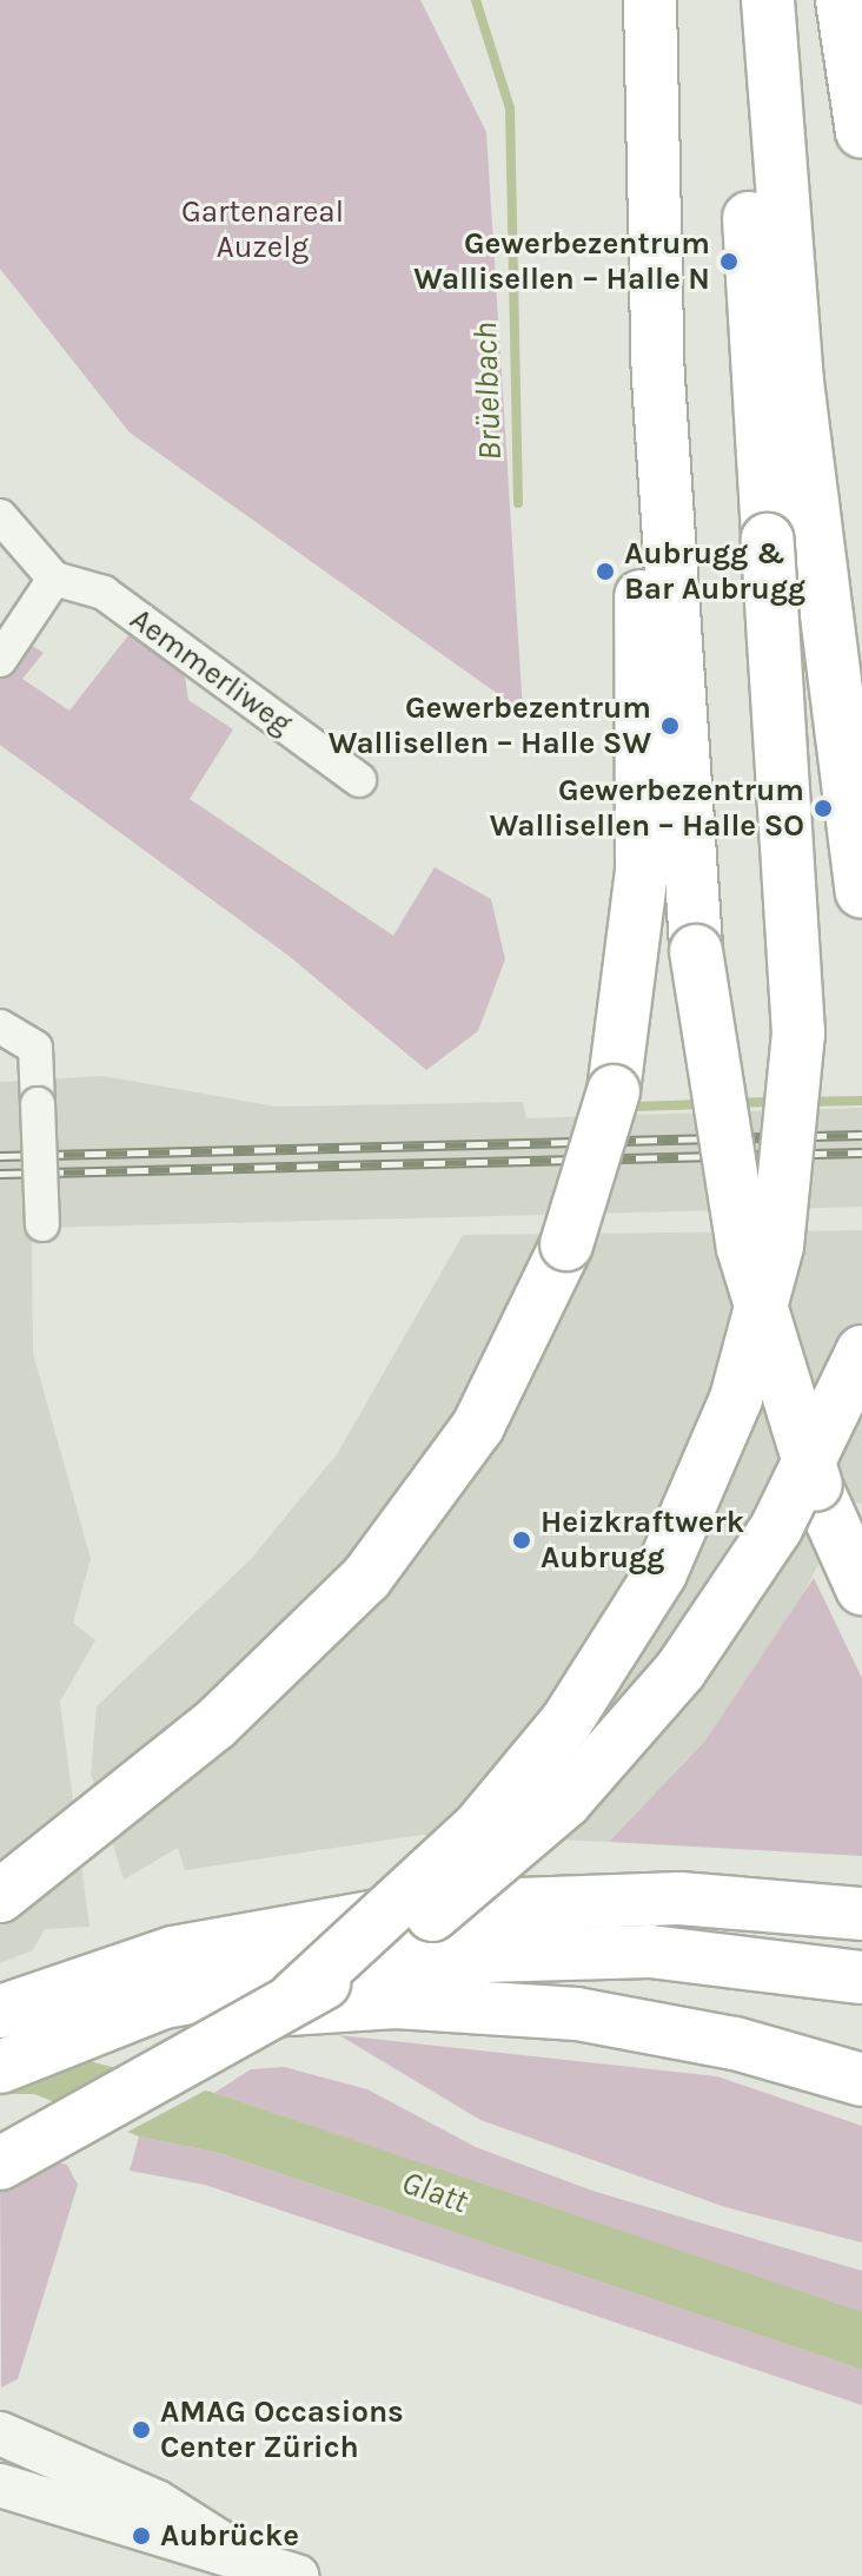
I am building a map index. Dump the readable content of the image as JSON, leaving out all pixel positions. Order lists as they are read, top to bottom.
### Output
{
  "streets": {
    "street": ["Aemmerliweg"]
  },
  "water": ["Brüelbach", "Glatt"],
  "parks": ["Gartenareal Auzelg"],
  "places": [
    "Gewerbezentrum Wallisellen – Halle N",
    "Aubrugg & Bar Aubrugg",
    "Gewerbezentrum Wallisellen – Halle SW",
    "Gewerbezentrum Wallisellen – Halle SO",
    "Heizkraftwerk Aubrugg",
    "AMAG Occasions Center Zürich",
    "Aubrücke"
  ]
}
